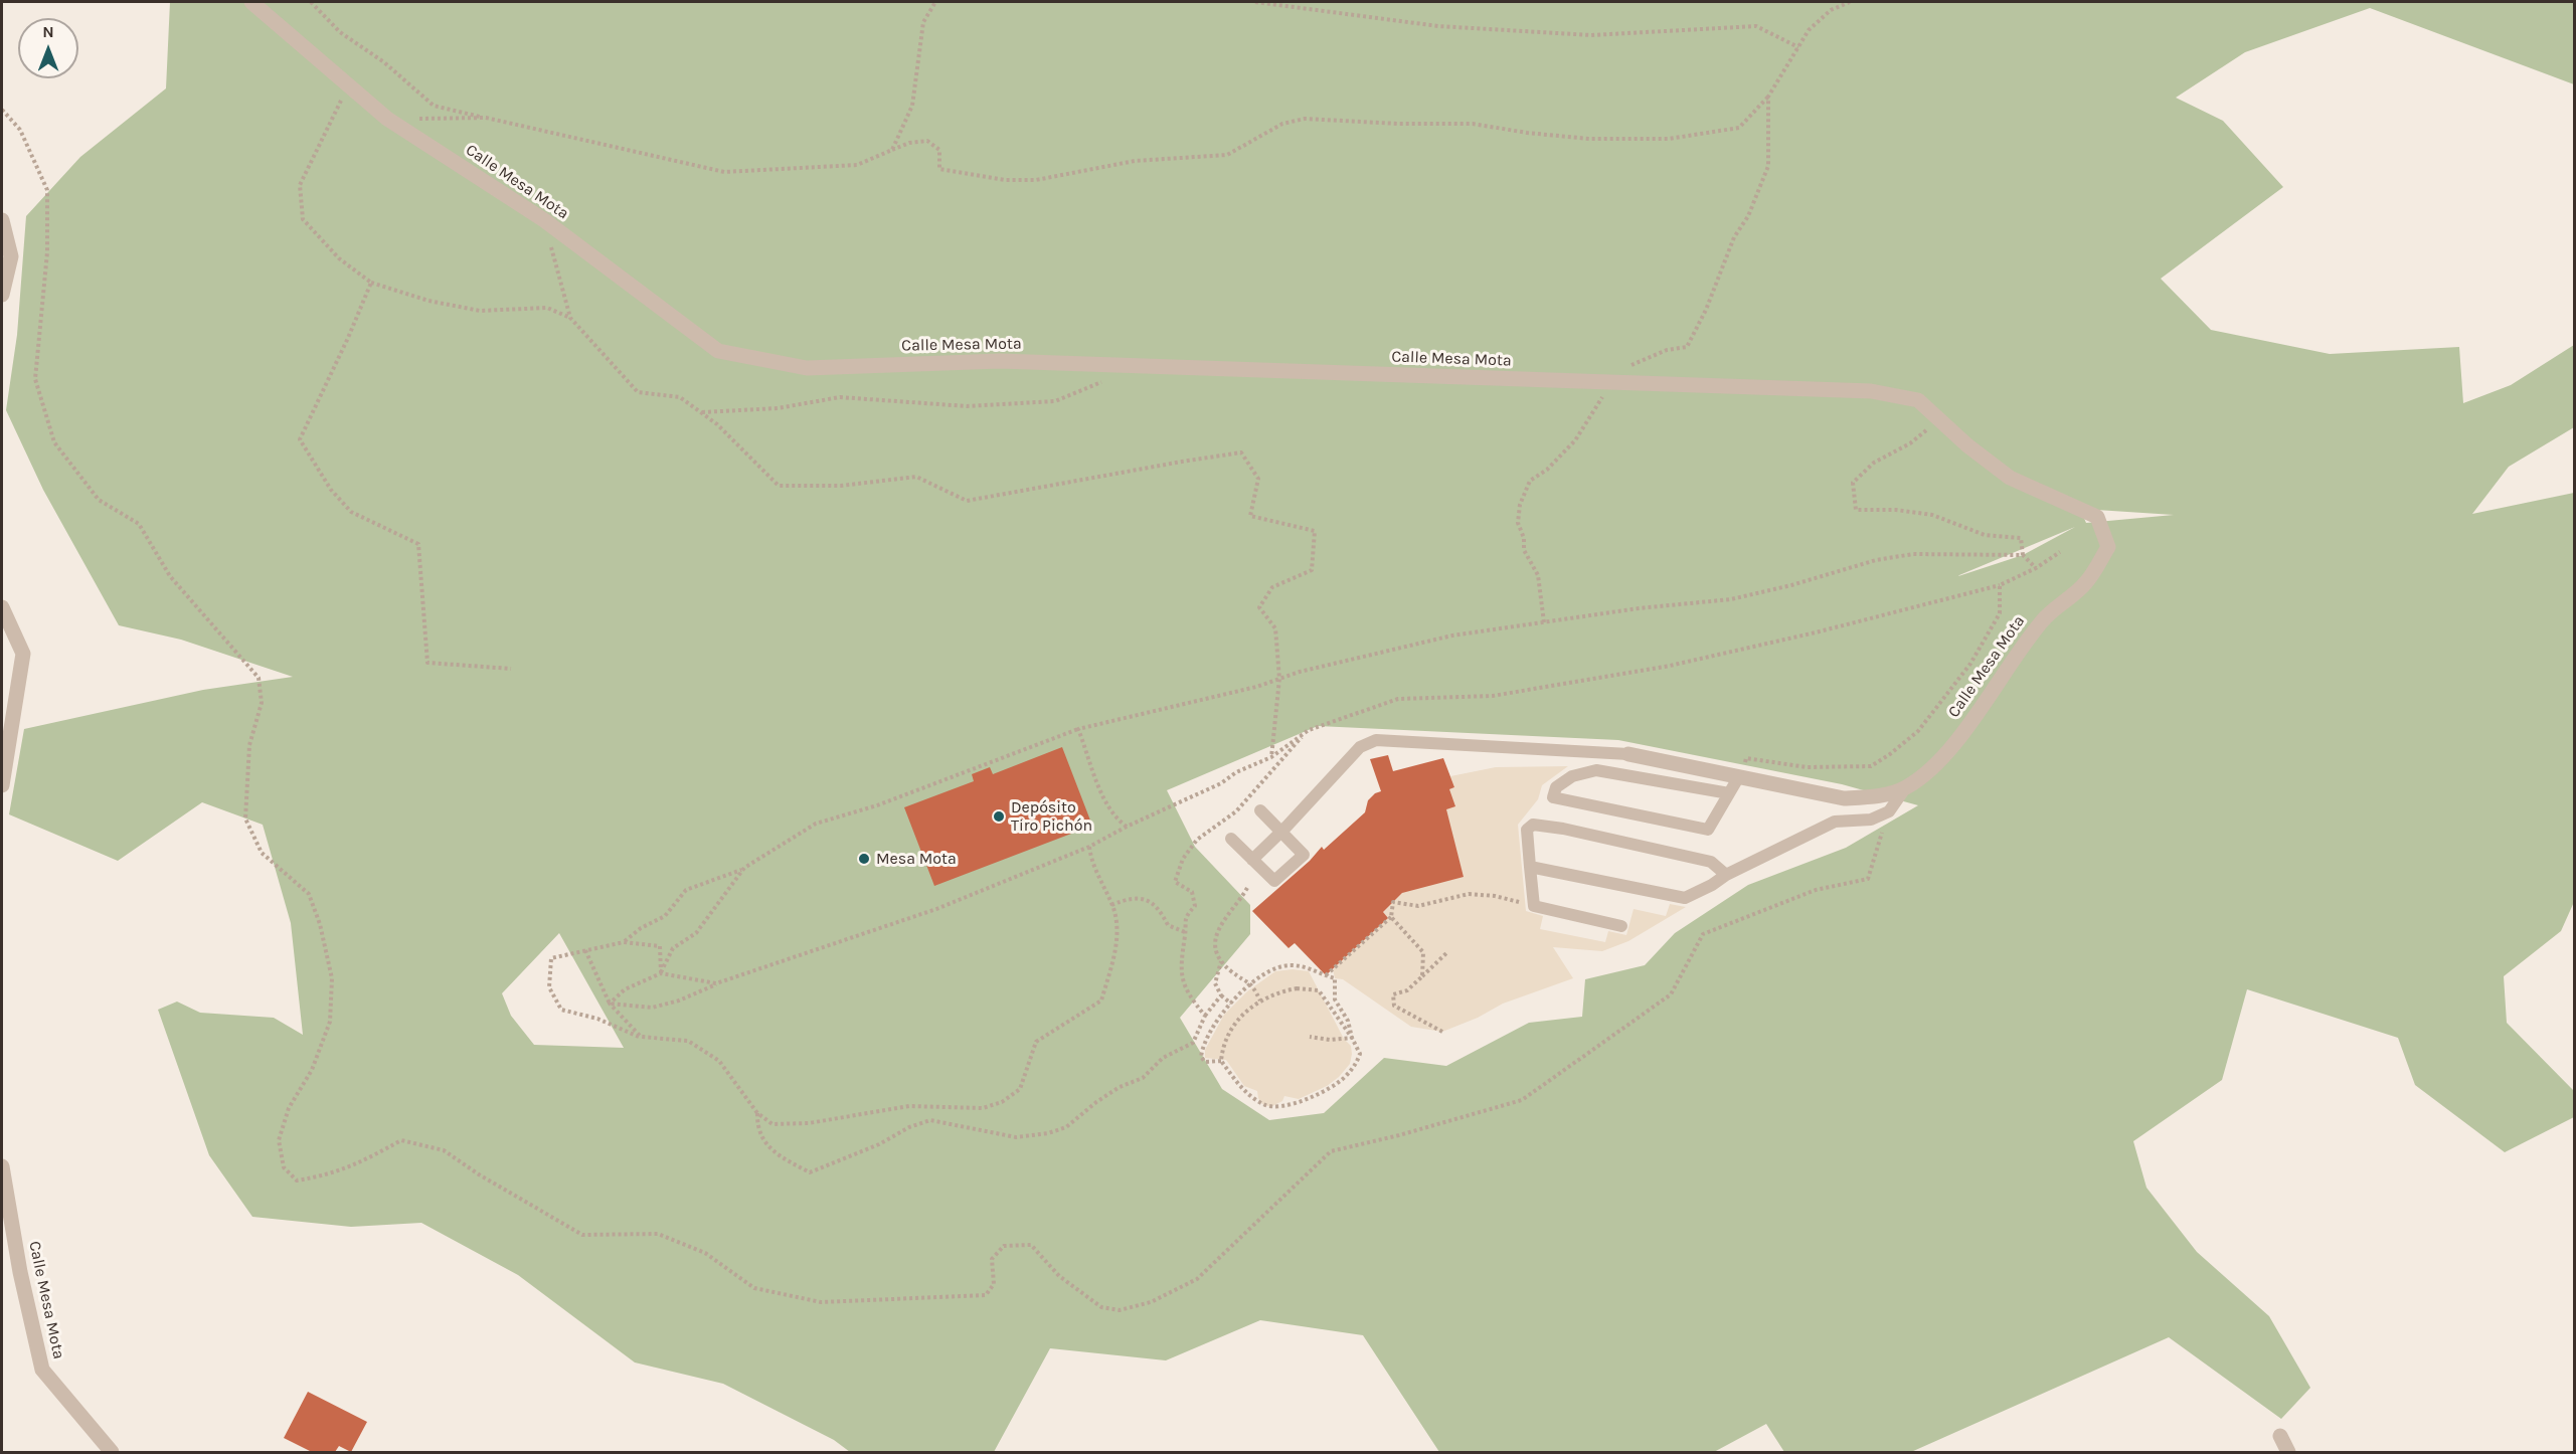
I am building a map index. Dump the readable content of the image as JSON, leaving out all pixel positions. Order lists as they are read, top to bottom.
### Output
{
  "streets": {
    "street": ["Calle Mesa Mota"]
  },
  "places": ["Depósito Tiro Pichón", "Mesa Mota"],
  "north": "top"
}
